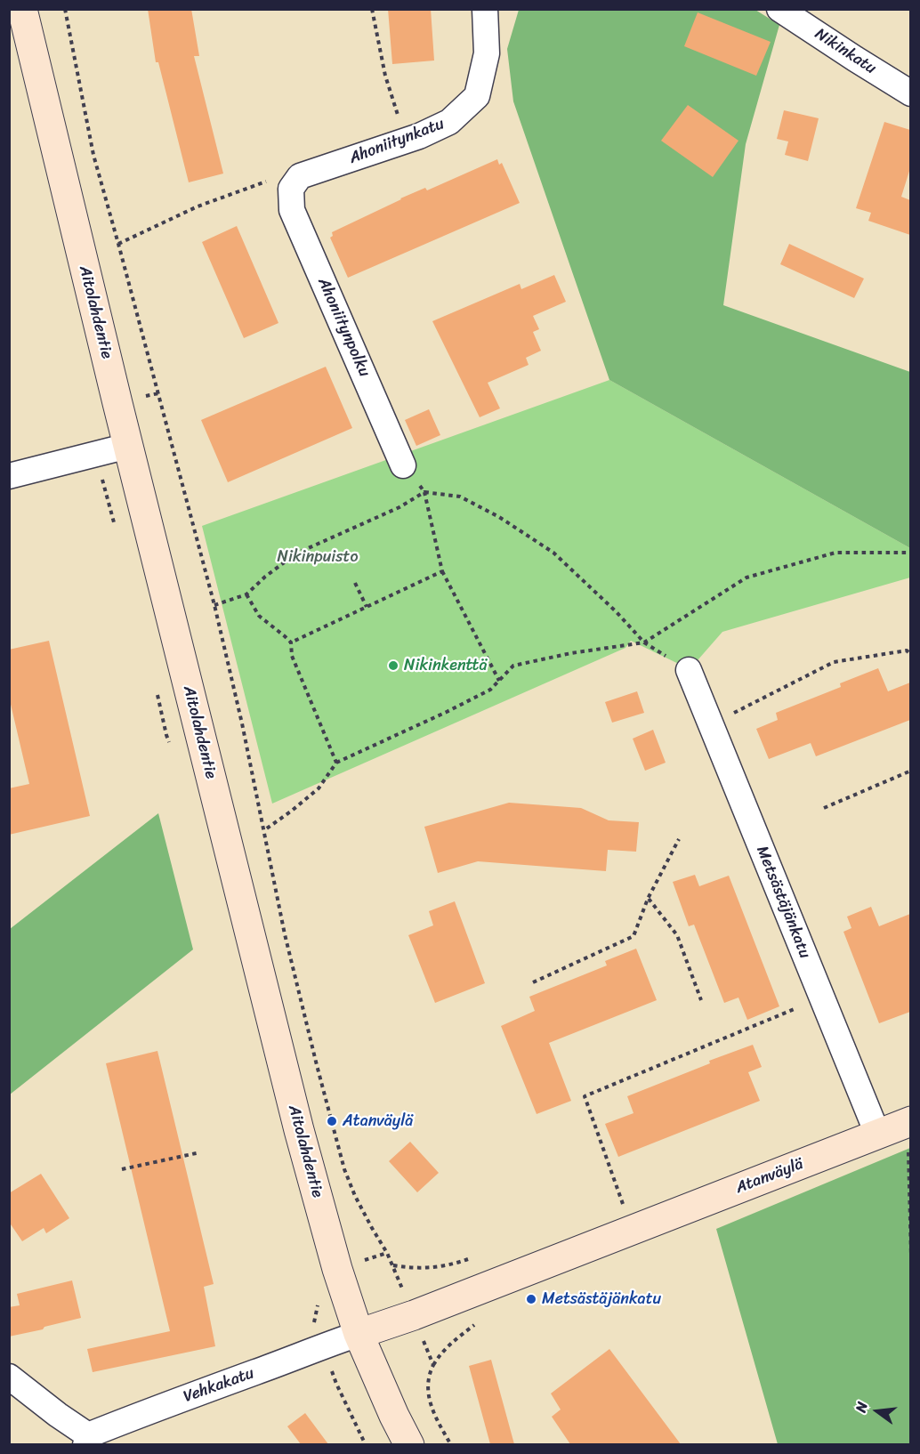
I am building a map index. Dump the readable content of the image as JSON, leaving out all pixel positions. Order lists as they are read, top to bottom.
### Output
{
  "streets": {
    "main road": ["Aitolahdentie", "Atanväylä"],
    "street": [
      "Nikinkatu",
      "Ahoniitynkatu",
      "Ahoniitynpolku",
      "Metsästäjänkatu",
      "Vehkakatu"
    ]
  },
  "crossings": [
    ["Ahoniitynkatu", "Ahoniitynpolku"],
    ["Aitolahdentie", "Atanväylä"],
    ["Aitolahdentie", "Vehkakatu"],
    ["Metsästäjänkatu", "Atanväylä"],
    ["Atanväylä", "Vehkakatu"]
  ],
  "parks": ["Nikinpuisto"],
  "places": ["Nikinkenttä", "Atanväylä", "Metsästäjänkatu"],
  "north": "left"
}
